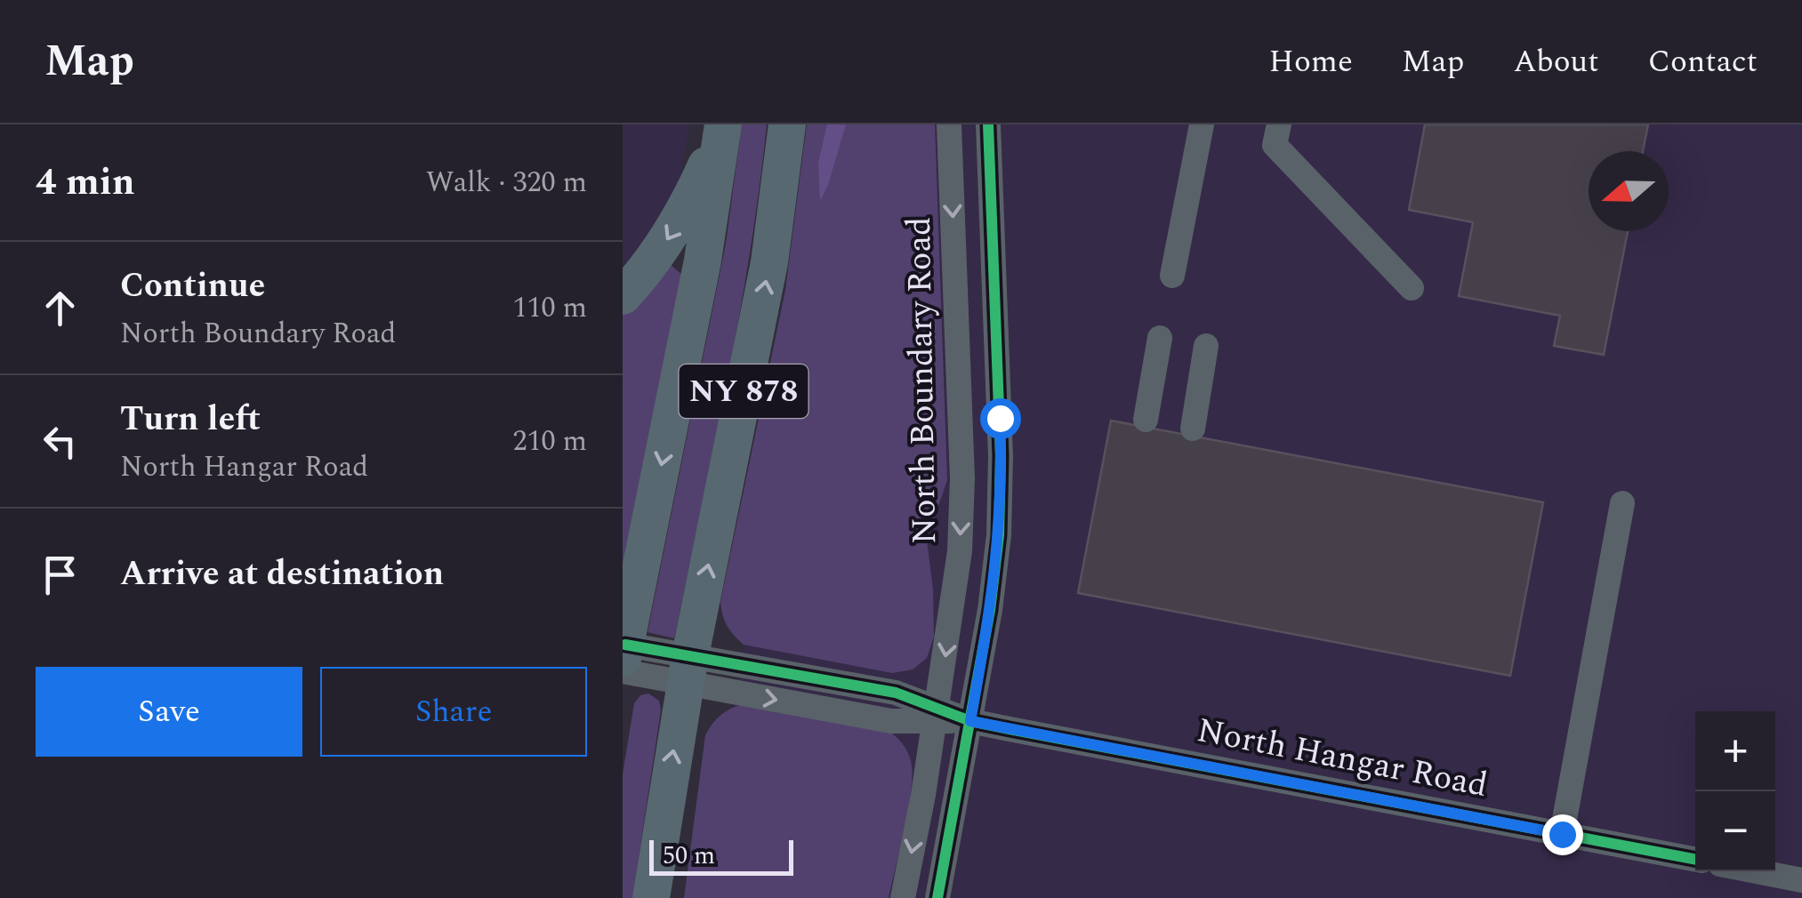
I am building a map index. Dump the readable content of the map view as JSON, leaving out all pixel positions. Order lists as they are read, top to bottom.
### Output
{
  "streets": {
    "highway": ["NY 878"],
    "street": ["North Boundary Road", "North Hangar Road"]
  },
  "crossings": [
    ["North Boundary Road", "North Hangar Road"],
    ["NY 878", "North Hangar Road"]
  ],
  "scale_bar": "50 m",
  "north": "left",
  "page": {
    "header": "Map",
    "nav": [
      "Home",
      "Map",
      "About",
      "Contact"
    ],
    "heading": ["4 min", "Walk · 320 m"],
    "list": [
      ["Continue", "North Boundary Road", "110 m"],
      ["Turn left", "North Hangar Road", "210 m"],
      "Arrive at destination"
    ],
    "buttons": ["Save", "Share"],
    "map_buttons": ["+", "−"],
    "scale": "50 m"
  }
}
